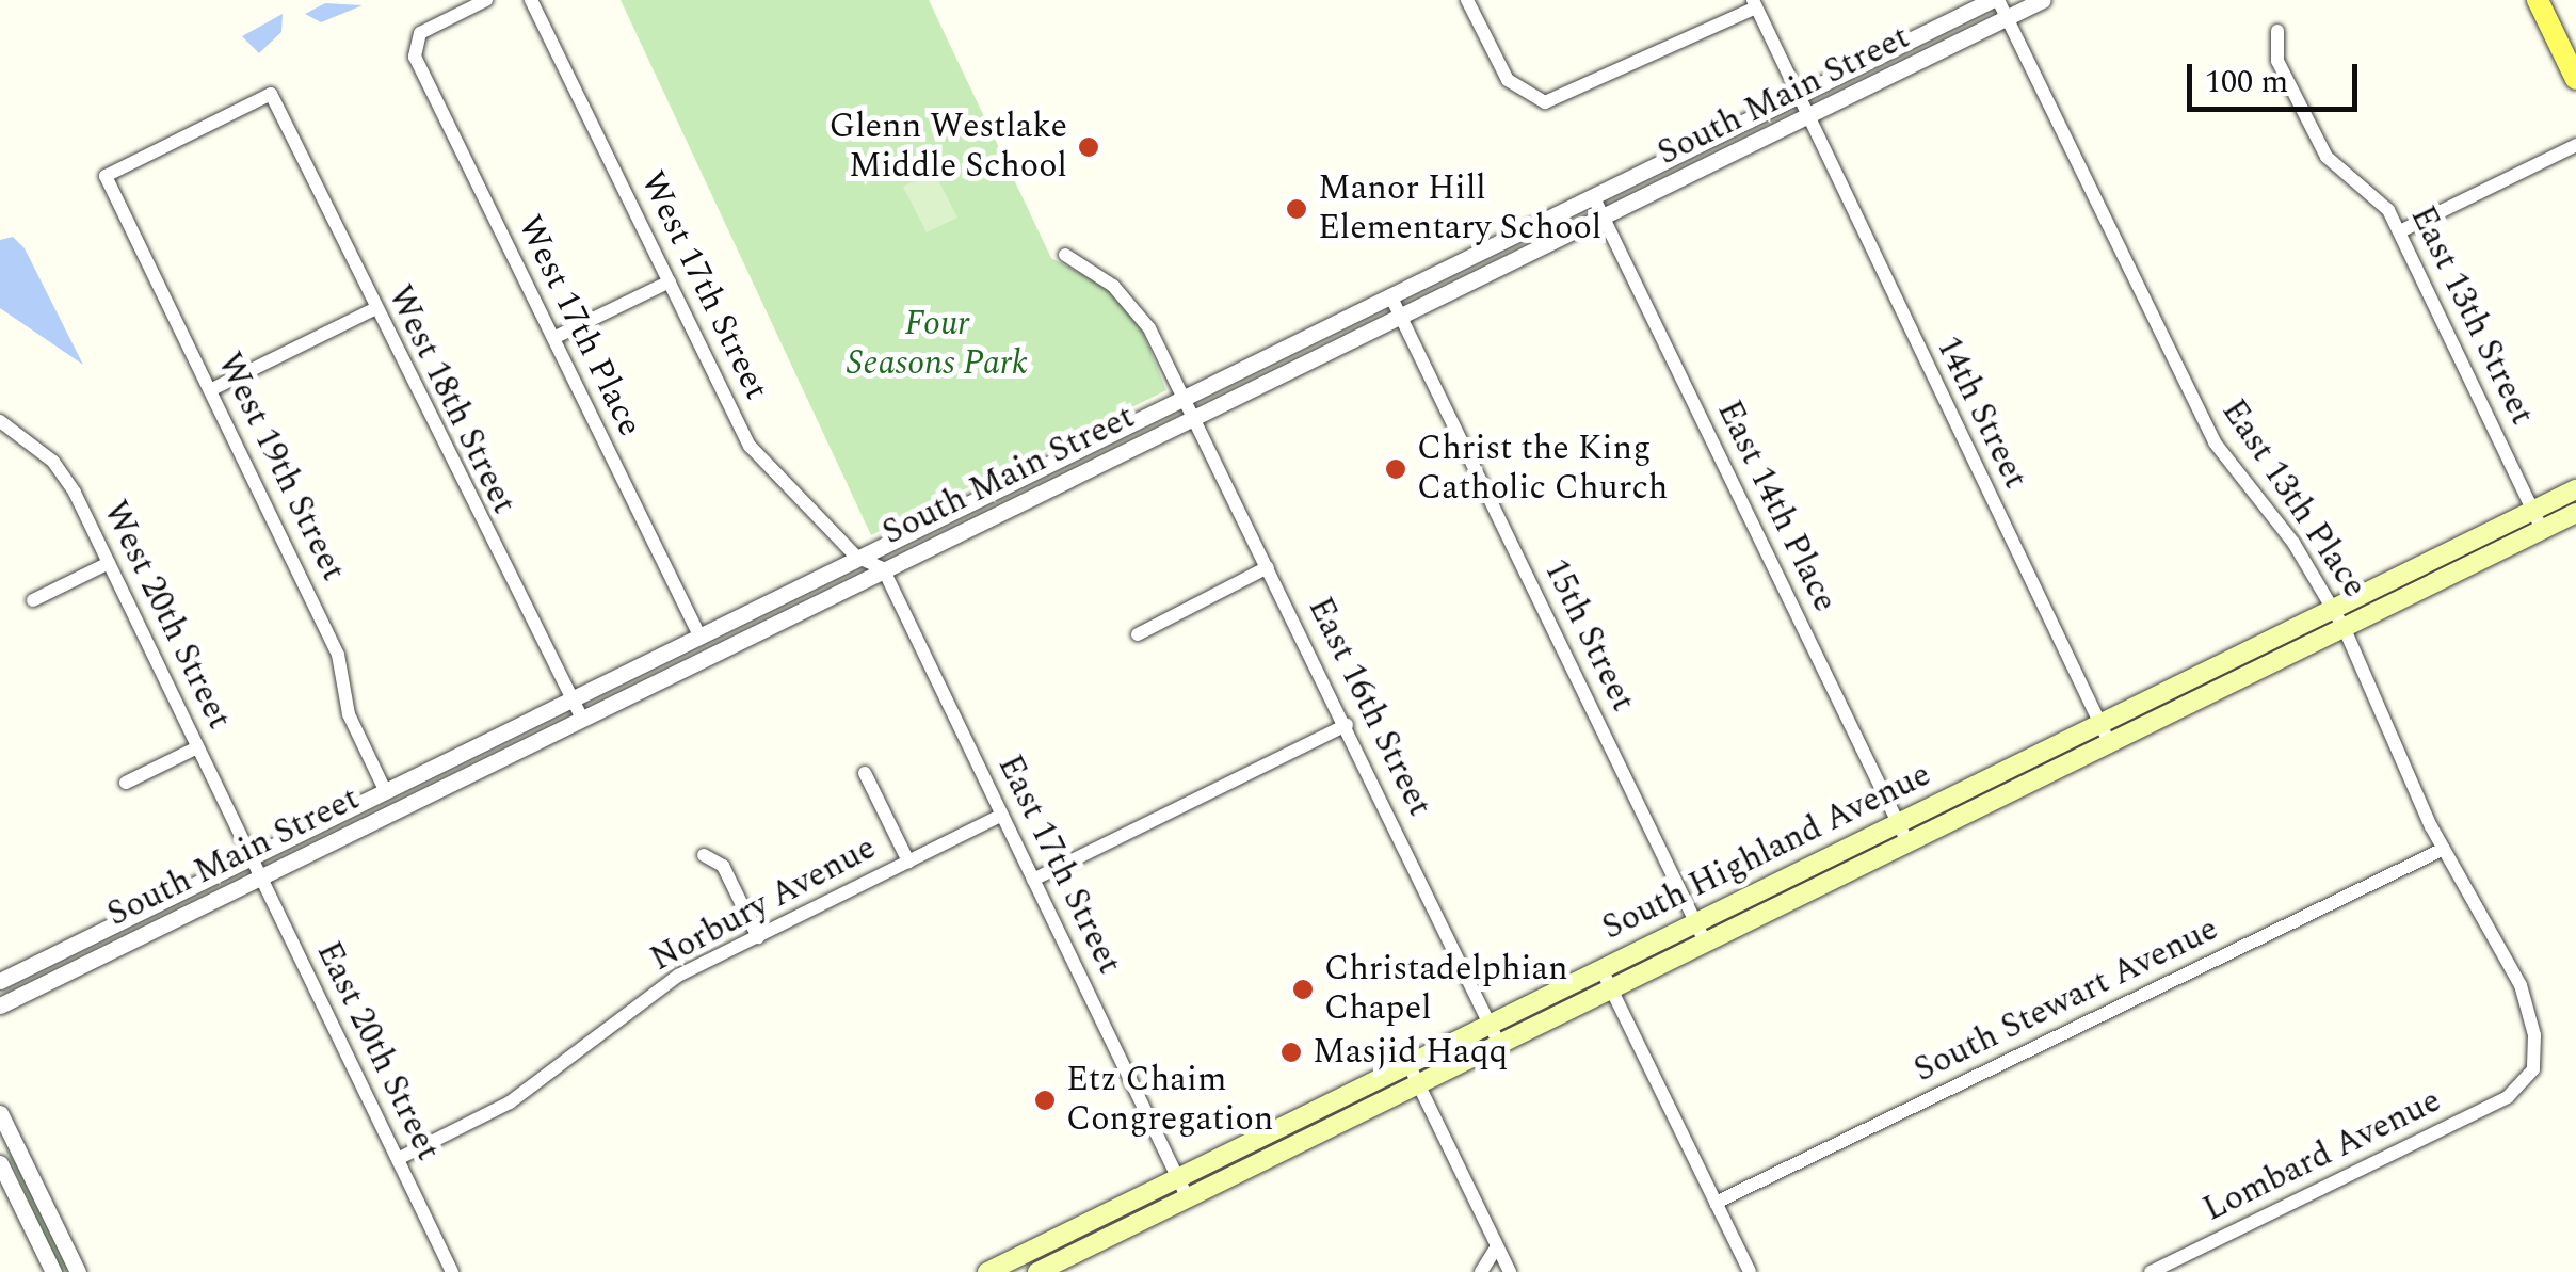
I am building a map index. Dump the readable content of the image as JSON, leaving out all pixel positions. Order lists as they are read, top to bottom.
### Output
{
  "streets": {
    "main road": ["South Highland Avenue"],
    "street": [
      "South Main Street",
      "West 17th Street",
      "East 13th Street",
      "West 17th Place",
      "West 18th Street",
      "14th Street",
      "West 19th Street",
      "East 13th Place",
      "East 14th Place",
      "West 20th Street",
      "15th Street",
      "East 16th Street",
      "East 17th Street",
      "Norbury Avenue",
      "South Stewart Avenue",
      "East 20th Street",
      "Lombard Avenue"
    ]
  },
  "crossings": [
    ["South Main Street", "West 17th Street"],
    ["South Main Street", "West 17th Place"],
    ["South Main Street", "West 18th Street"],
    ["South Main Street", "14th Street"],
    ["South Main Street", "West 19th Street"],
    ["South Main Street", "East 13th Place"],
    ["South Main Street", "East 14th Place"],
    ["South Main Street", "West 20th Street"],
    ["South Main Street", "15th Street"],
    ["South Main Street", "East 16th Street"],
    ["South Main Street", "East 17th Street"],
    ["South Main Street", "East 20th Street"],
    ["West 17th Street", "East 17th Street"],
    ["East 13th Street", "South Highland Avenue"],
    ["West 18th Street", "West 19th Street"],
    ["14th Street", "South Highland Avenue"],
    ["East 13th Place", "South Highland Avenue"],
    ["East 13th Place", "South Stewart Avenue"],
    ["East 13th Place", "Lombard Avenue"],
    ["East 14th Place", "South Highland Avenue"],
    ["West 20th Street", "East 20th Street"],
    ["15th Street", "South Highland Avenue"],
    ["East 16th Street", "South Highland Avenue"],
    ["South Highland Avenue", "East 17th Street"],
    ["East 17th Street", "Norbury Avenue"],
    ["Norbury Avenue", "East 20th Street"]
  ],
  "parks": ["Four Seasons Park"],
  "places": [
    "Glenn Westlake Middle School",
    "Manor Hill Elementary School",
    "Christ the King Catholic Church",
    "Christadelphian Chapel",
    "Masjid Haqq",
    "Etz Chaim Congregation"
  ],
  "scale_bar": "100 m"
}
